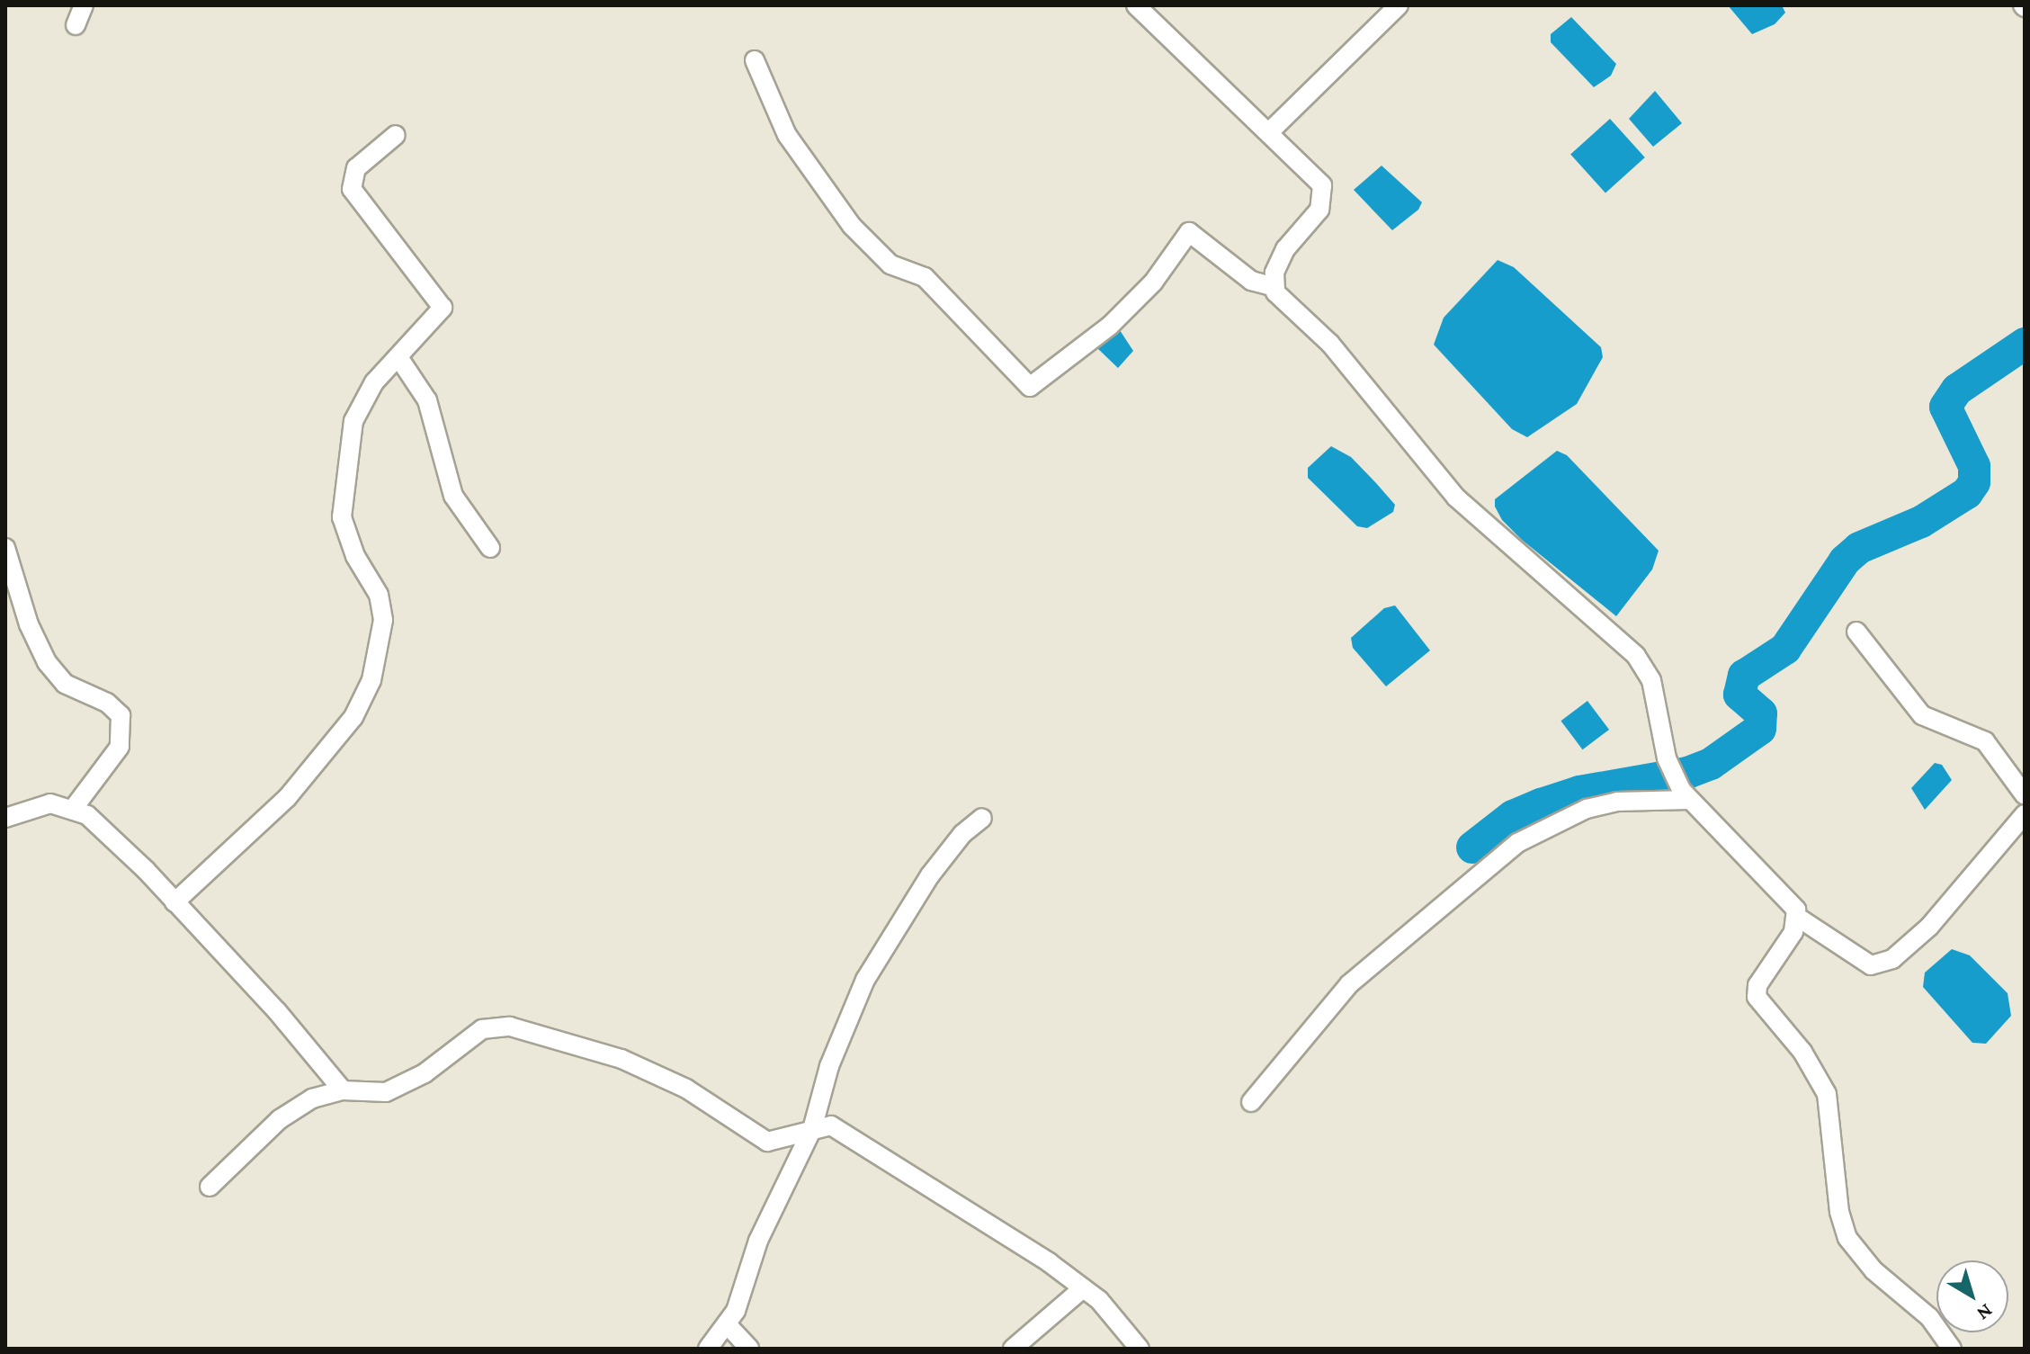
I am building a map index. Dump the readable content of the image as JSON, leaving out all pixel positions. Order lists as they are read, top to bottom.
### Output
{
  "north": "bottom right"
}
